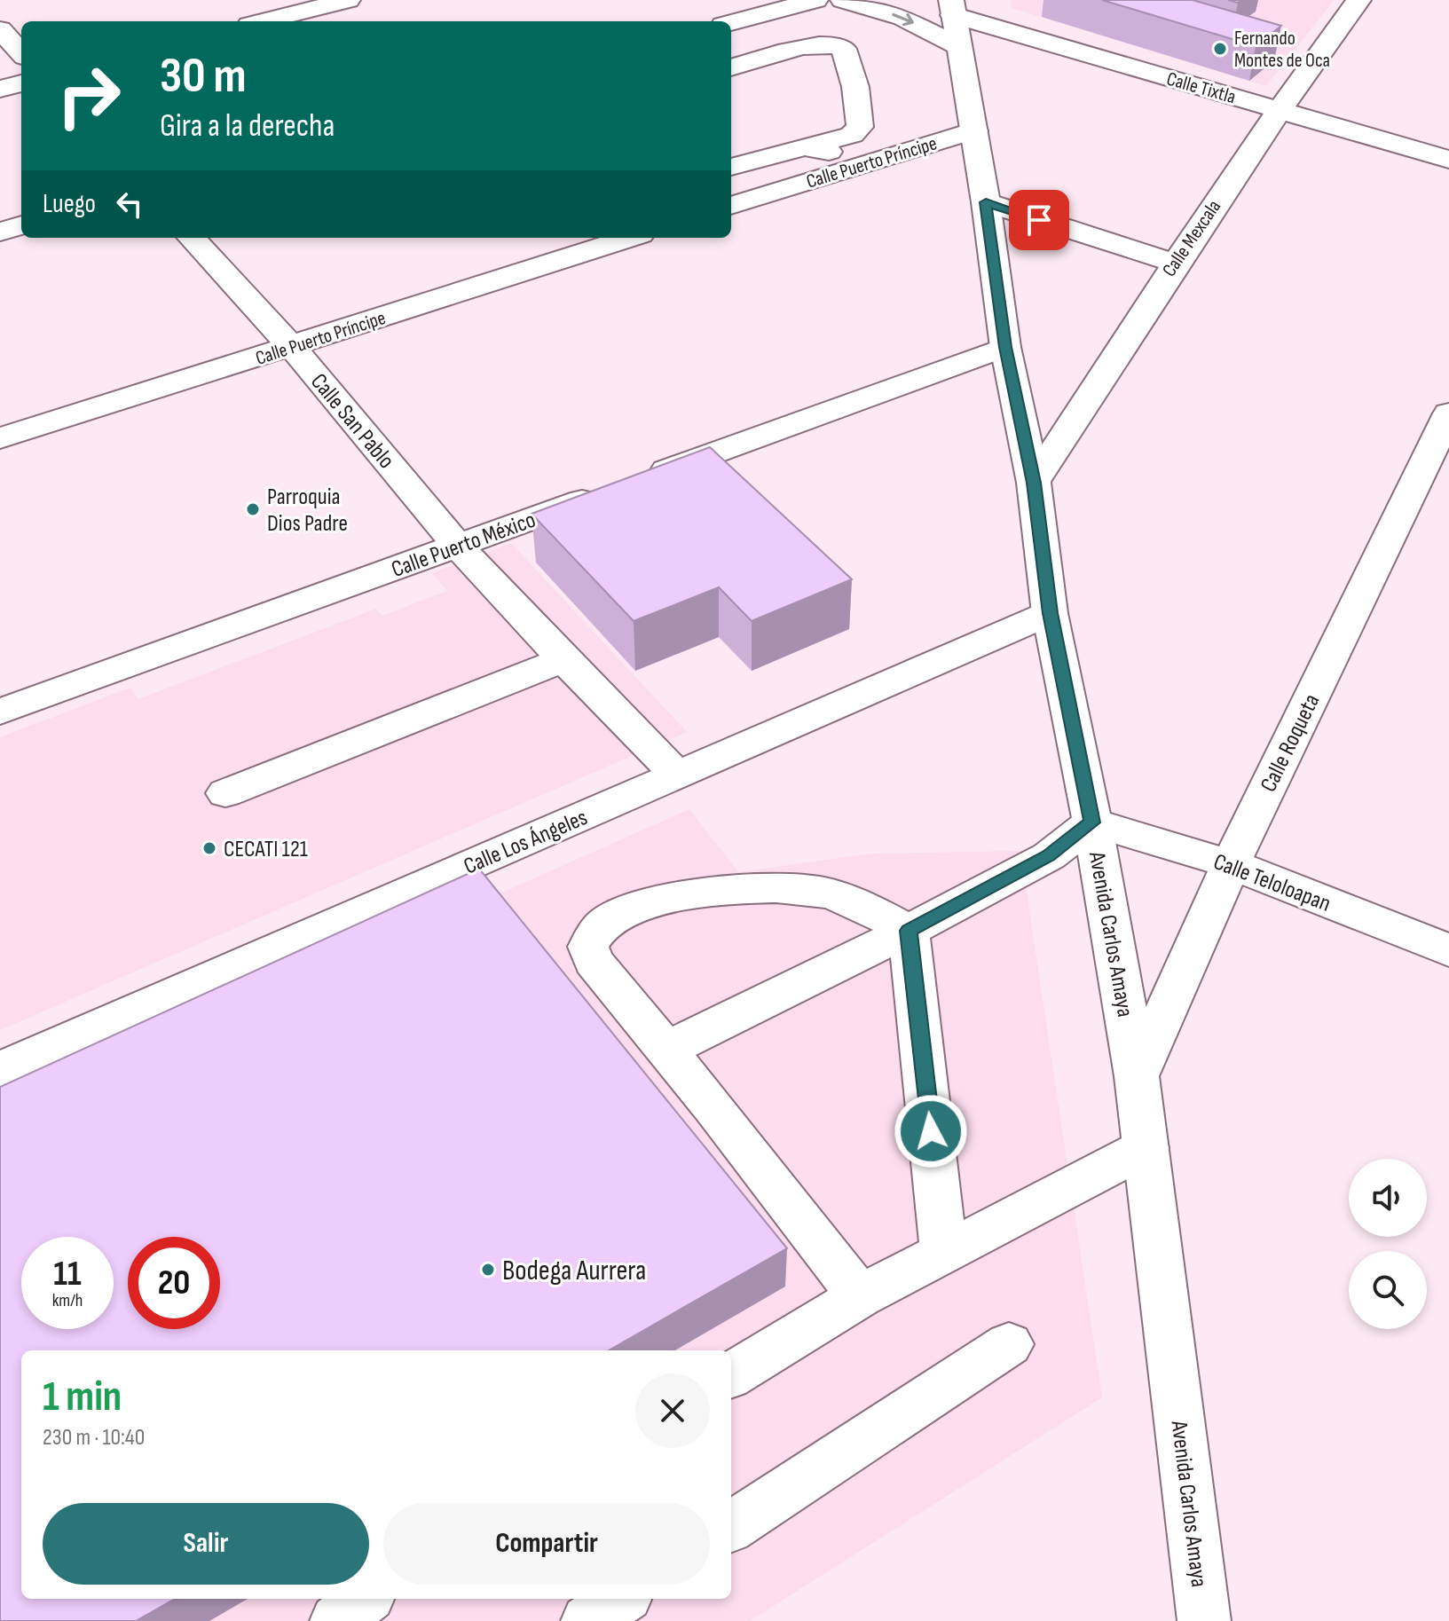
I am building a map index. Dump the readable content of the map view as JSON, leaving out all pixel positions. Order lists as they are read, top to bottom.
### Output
{
  "streets": {
    "street": [
      "Calle Tixtla",
      "Calle Puerto Príncipe",
      "Calle Mexcala",
      "Calle San Pablo",
      "Calle Puerto México",
      "Calle Roqueta",
      "Calle Los Ángeles",
      "Calle Teloloapan",
      "Avenida Carlos Amaya"
    ]
  },
  "crossings": [
    ["Calle Tixtla", "Calle Mexcala"],
    ["Calle Tixtla", "Avenida Carlos Amaya"],
    ["Calle Puerto Príncipe", "Calle San Pablo"],
    ["Calle Puerto Príncipe", "Avenida Carlos Amaya"],
    ["Calle Mexcala", "Avenida Carlos Amaya"],
    ["Calle San Pablo", "Calle Puerto México"],
    ["Calle San Pablo", "Calle Los Ángeles"],
    ["Calle Puerto México", "Avenida Carlos Amaya"],
    ["Calle Roqueta", "Calle Teloloapan"],
    ["Calle Roqueta", "Avenida Carlos Amaya"],
    ["Calle Los Ángeles", "Avenida Carlos Amaya"],
    ["Calle Teloloapan", "Avenida Carlos Amaya"]
  ],
  "places": [
    "Fernando Montes de Oca",
    "Parroquia Dios Padre",
    "CECATI 121",
    "Bodega Aurrera"
  ],
  "page": {
    "turn": ["30 m", "Gira a la derecha"],
    "then": "Luego",
    "speed": "11 km/h",
    "limit": "20",
    "heading": ["1 min", "230 m · 10:40"],
    "buttons": ["Salir", "Compartir"]
  }
}
